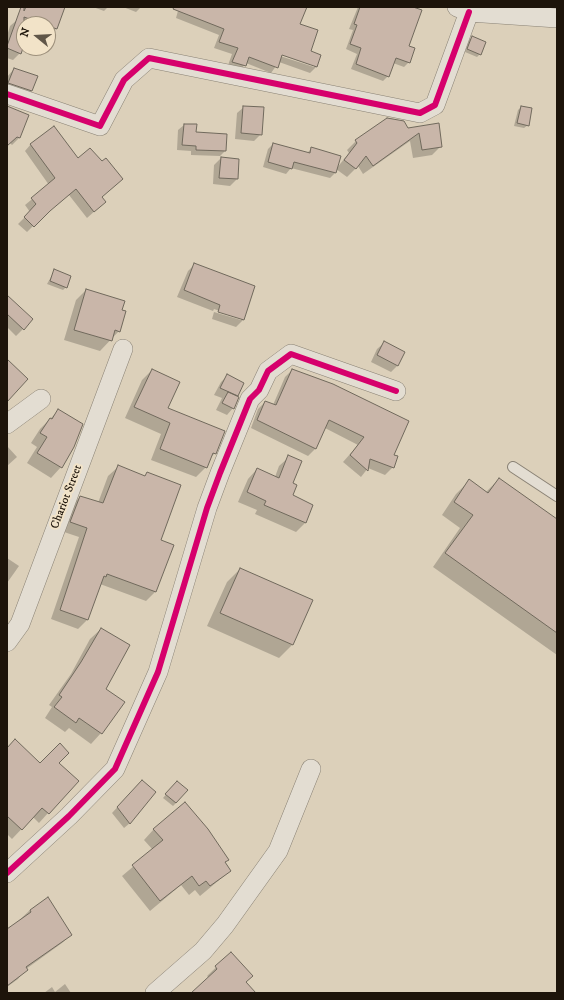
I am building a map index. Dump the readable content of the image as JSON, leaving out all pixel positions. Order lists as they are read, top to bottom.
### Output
{
  "streets": {
    "street": ["Chariot Street"]
  },
  "north": "left"
}
